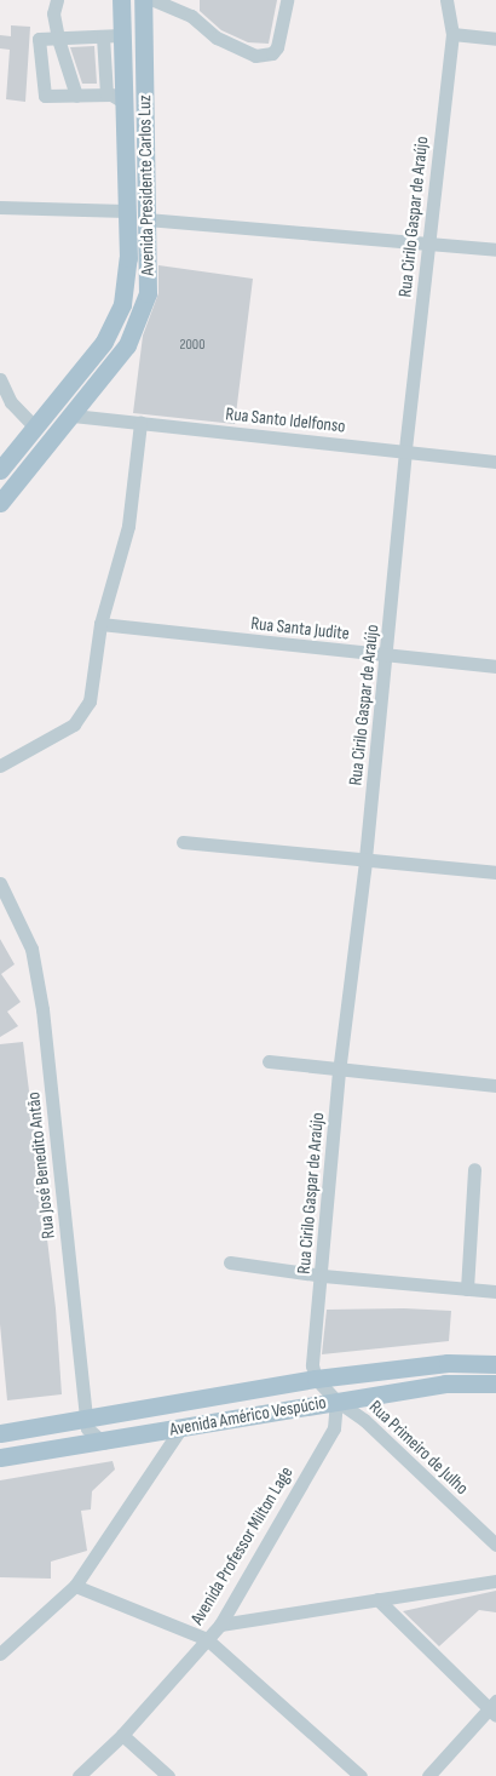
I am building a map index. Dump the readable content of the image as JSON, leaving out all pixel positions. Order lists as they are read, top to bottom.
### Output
{
  "streets": {
    "main road": ["Avenida Presidente Carlos Luz", "Avenida Américo Vespúcio"],
    "street": [
      "Rua Cirilo Gaspar de Araújo",
      "Rua Santo Idelfonso",
      "Rua Santa Judite",
      "Rua José Benedito Antão",
      "Rua Primeiro de Julho",
      "Avenida Professor Milton Lage"
    ]
  },
  "crossings": [
    ["Avenida Presidente Carlos Luz", "Rua Santo Idelfonso"],
    ["Rua Cirilo Gaspar de Araújo", "Rua Santo Idelfonso"],
    ["Rua Cirilo Gaspar de Araújo", "Rua Santa Judite"],
    ["Rua Cirilo Gaspar de Araújo", "Avenida Américo Vespúcio"],
    ["Rua Cirilo Gaspar de Araújo", "Rua Primeiro de Julho"],
    ["Rua José Benedito Antão", "Avenida Américo Vespúcio"],
    ["Avenida Américo Vespúcio", "Rua Primeiro de Julho"],
    ["Avenida Américo Vespúcio", "Avenida Professor Milton Lage"],
    ["Rua Primeiro de Julho", "Avenida Professor Milton Lage"]
  ],
  "house_numbers": ["2000"]
}
